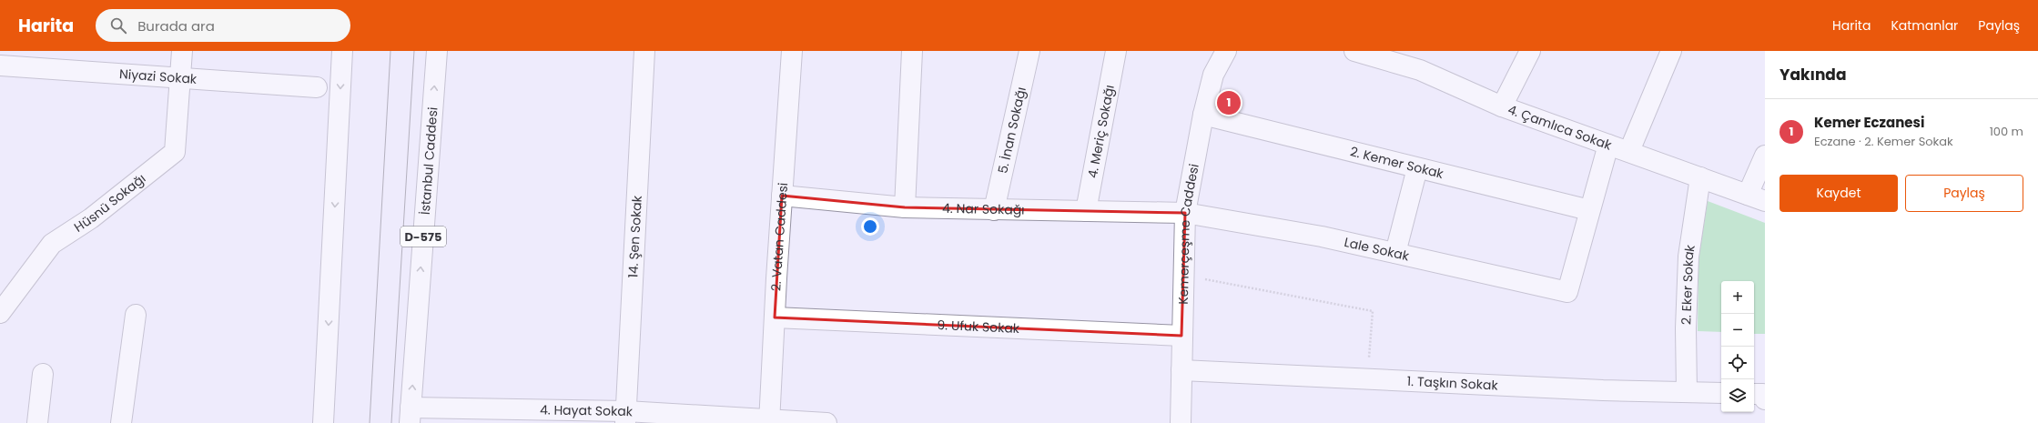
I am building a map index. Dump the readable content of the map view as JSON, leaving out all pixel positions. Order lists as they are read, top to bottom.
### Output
{
  "streets": {
    "main road": [
      "Niyazi Sokak",
      "4. Çamlıca Sokak",
      "5. İnan Sokağı",
      "4. Meriç Sokağı",
      "İstanbul Caddesi",
      "2. Kemer Sokak",
      "Hüsnü Sokağı",
      "4. Nar Sokağı",
      "Kemerçeşme Caddesi",
      "D-575",
      "14. Şen Sokak",
      "2. Vatan Caddesi",
      "Lale Sokak",
      "2. Eker Sokak",
      "9. Ufuk Sokak",
      "1. Taşkın Sokak",
      "4. Hayat Sokak"
    ]
  },
  "crossings": [
    ["Niyazi Sokak", "Hüsnü Sokağı"],
    ["4. Çamlıca Sokak", "2. Eker Sokak"],
    ["5. İnan Sokağı", "4. Nar Sokağı"],
    ["4. Meriç Sokağı", "4. Nar Sokağı"],
    ["İstanbul Caddesi", "4. Hayat Sokak"],
    ["2. Kemer Sokak", "Kemerçeşme Caddesi"],
    ["2. Kemer Sokak", "Lale Sokak"],
    ["4. Nar Sokağı", "Kemerçeşme Caddesi"],
    ["4. Nar Sokağı", "2. Vatan Caddesi"],
    ["4. Nar Sokağı", "Lale Sokak"],
    ["Kemerçeşme Caddesi", "Lale Sokak"],
    ["Kemerçeşme Caddesi", "9. Ufuk Sokak"],
    ["Kemerçeşme Caddesi", "1. Taşkın Sokak"],
    ["14. Şen Sokak", "4. Hayat Sokak"],
    ["2. Vatan Caddesi", "9. Ufuk Sokak"],
    ["2. Vatan Caddesi", "4. Hayat Sokak"],
    ["2. Eker Sokak", "1. Taşkın Sokak"]
  ],
  "page": {
    "header": "Harita",
    "search": "Burada ara",
    "nav": ["Harita", "Katmanlar", "Paylaş"],
    "heading": "Yakında",
    "pins": "1",
    "list": [
      {
        "mark": "1",
        "name": "Kemer Eczanesi",
        "note": "Eczane · 2. Kemer Sokak",
        "value": "100 m"
      }
    ],
    "buttons": ["Kaydet", "Paylaş"],
    "map_buttons": ["+", "−"]
  }
}
